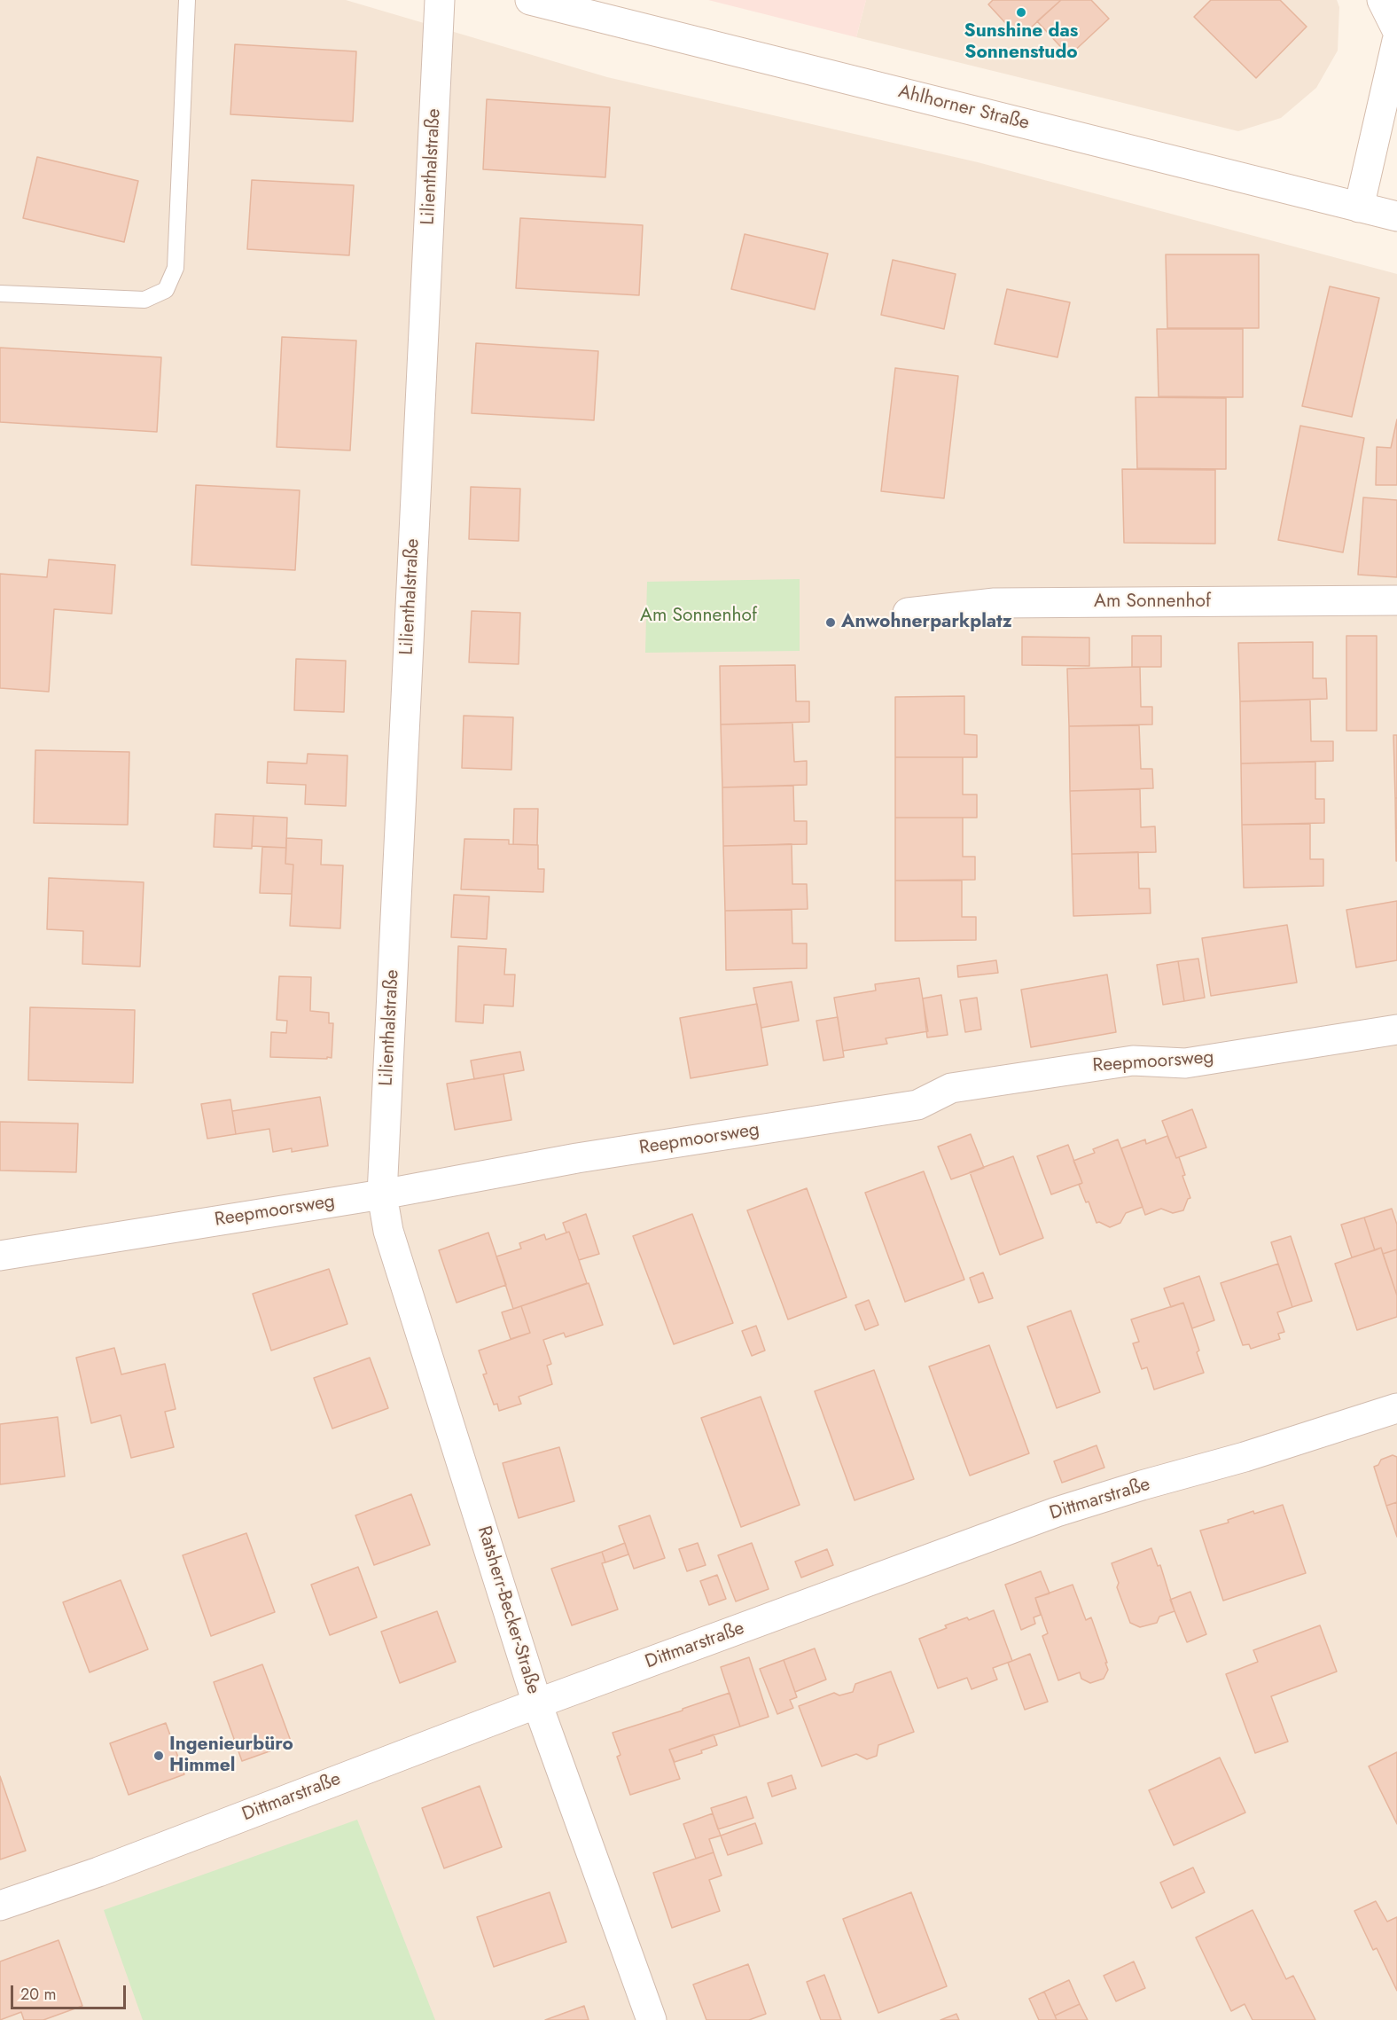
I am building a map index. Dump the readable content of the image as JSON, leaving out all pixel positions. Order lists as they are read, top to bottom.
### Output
{
  "streets": {
    "street": [
      "Ahlhorner Straße",
      "Lilienthalstraße",
      "Am Sonnenhof",
      "Reepmoorsweg",
      "Dittmarstraße",
      "Ratsherr-Becker-Straße"
    ]
  },
  "crossings": [
    ["Lilienthalstraße", "Reepmoorsweg"],
    ["Lilienthalstraße", "Ratsherr-Becker-Straße"],
    ["Reepmoorsweg", "Ratsherr-Becker-Straße"],
    ["Dittmarstraße", "Ratsherr-Becker-Straße"]
  ],
  "parks": ["Am Sonnenhof"],
  "places": ["Sunshine das Sonnenstudo", "Anwohnerparkplatz", "Ingenieurbüro Himmel"],
  "scale_bar": "20 m"
}
